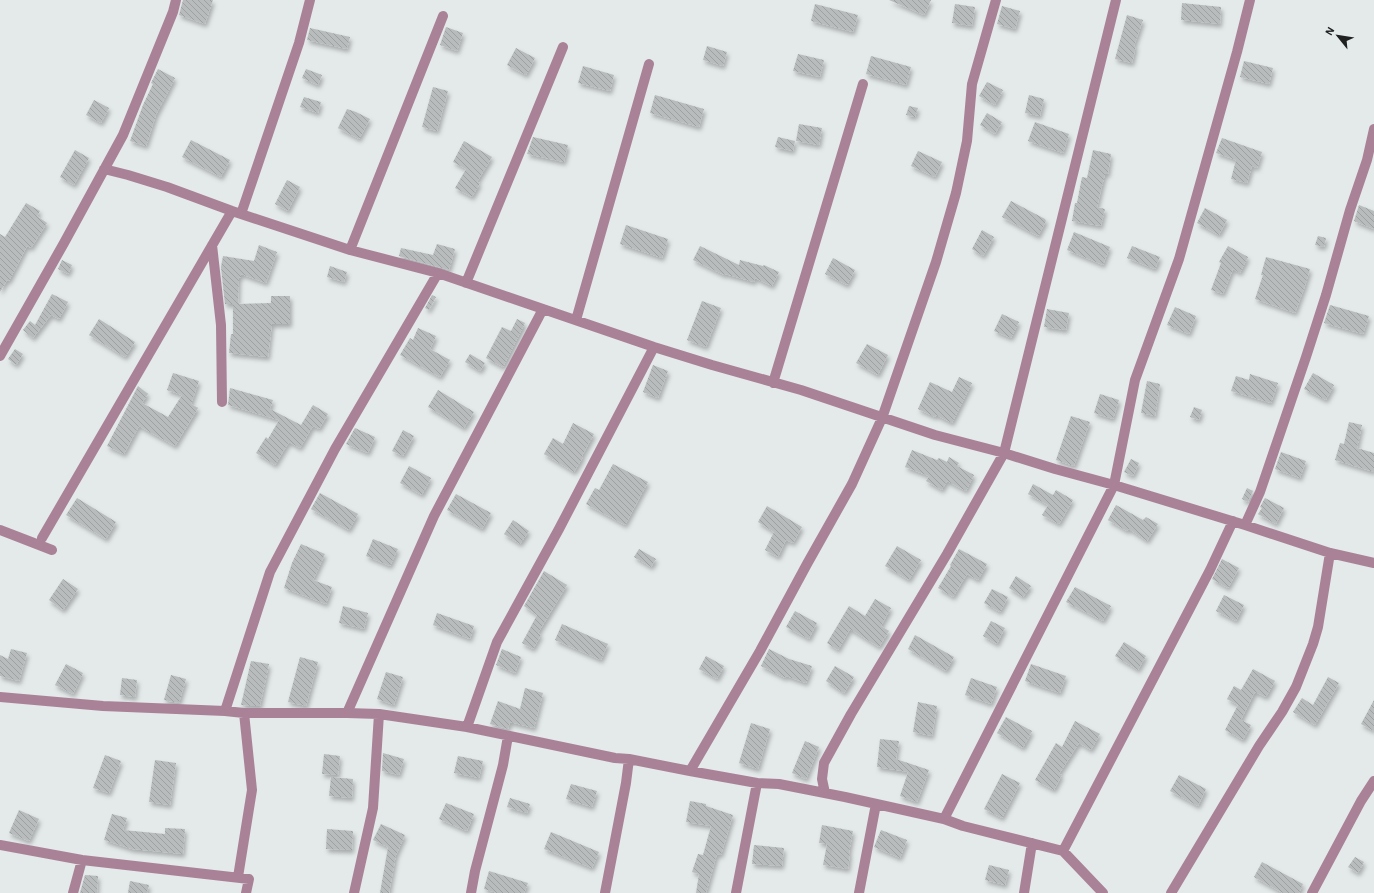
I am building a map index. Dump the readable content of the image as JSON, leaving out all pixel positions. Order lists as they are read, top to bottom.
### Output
{
  "north": "top left"
}
